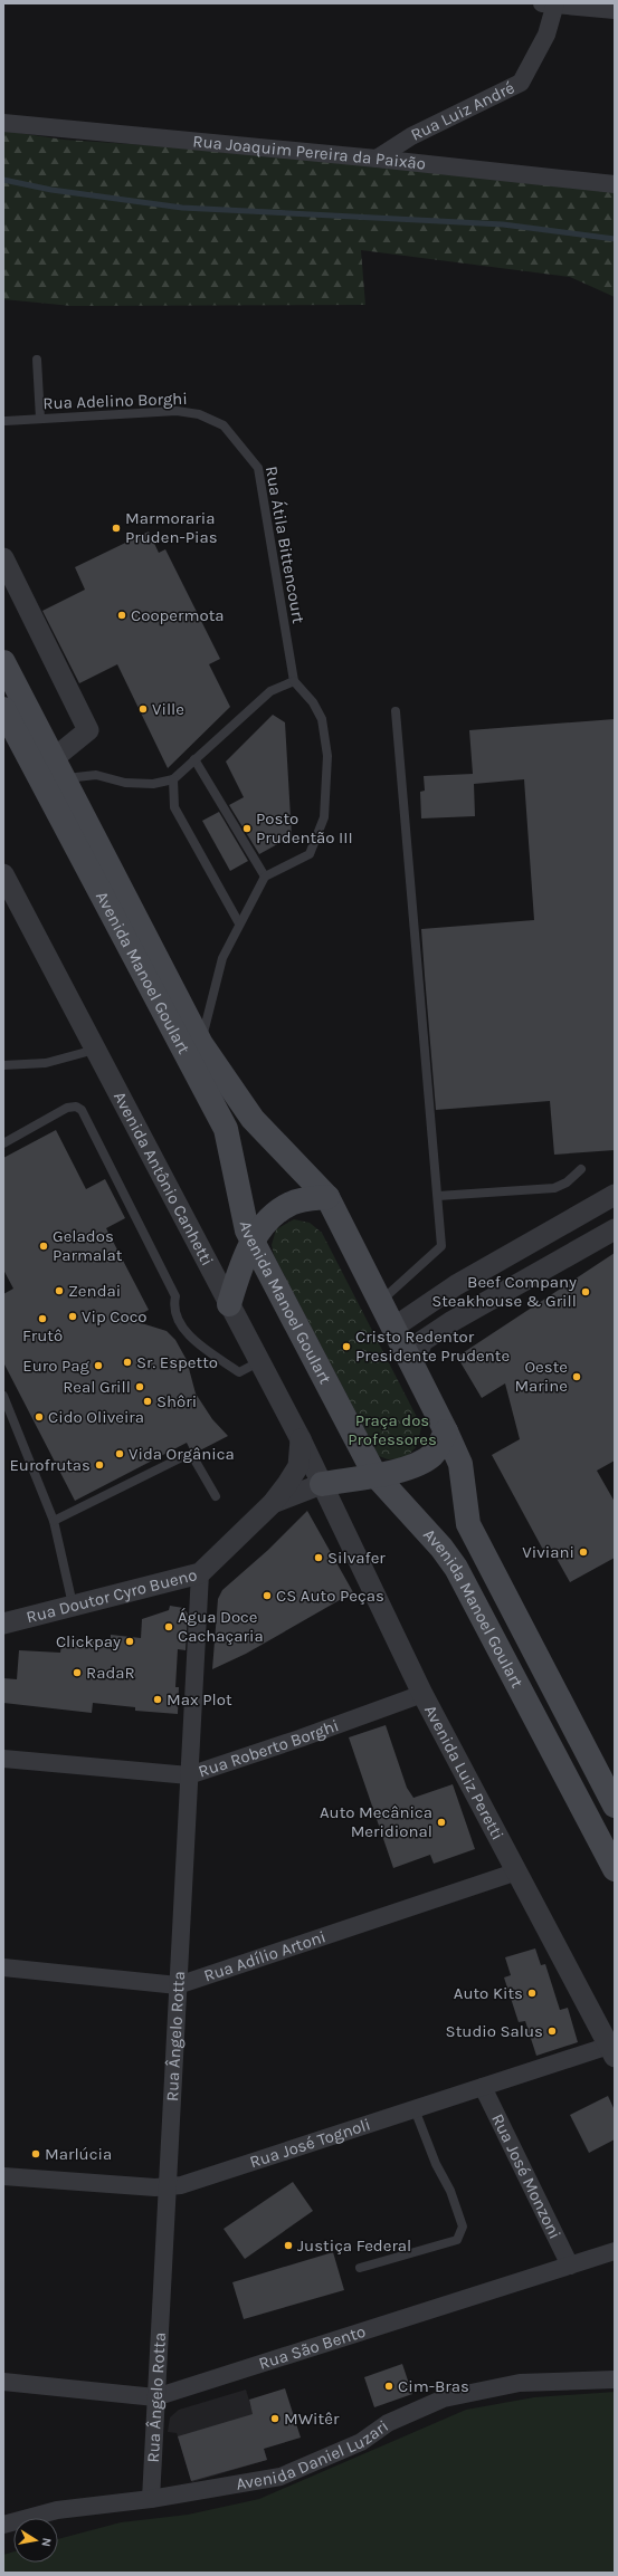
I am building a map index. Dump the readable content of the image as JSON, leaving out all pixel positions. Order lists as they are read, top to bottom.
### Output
{
  "streets": {
    "main road": ["Avenida Manoel Goulart"],
    "street": [
      "Rua Luiz André",
      "Rua Joaquim Pereira da Paixão",
      "Avenida Antônio Canhetti",
      "Rua Doutor Cyro Bueno",
      "Rua Roberto Borghi",
      "Avenida Luiz Peretti",
      "Rua Adílio Artoni",
      "Rua Ângelo Rotta",
      "Rua José Tognoli",
      "Rua José Monzoni",
      "Rua São Bento",
      "Avenida Daniel Luzari"
    ],
    "lane": ["Rua Adelino Borghi", "Rua Átila Bittencourt"]
  },
  "crossings": [
    ["Rua Luiz André", "Rua Joaquim Pereira da Paixão"],
    ["Rua Adelino Borghi", "Rua Átila Bittencourt"],
    ["Avenida Antônio Canhetti", "Rua Doutor Cyro Bueno"],
    ["Avenida Antônio Canhetti", "Avenida Luiz Peretti"],
    ["Rua Doutor Cyro Bueno", "Avenida Luiz Peretti"],
    ["Rua Doutor Cyro Bueno", "Rua Ângelo Rotta"],
    ["Rua Roberto Borghi", "Avenida Luiz Peretti"],
    ["Rua Roberto Borghi", "Rua Ângelo Rotta"],
    ["Avenida Luiz Peretti", "Rua Adílio Artoni"],
    ["Avenida Luiz Peretti", "Rua José Tognoli"],
    ["Rua Adílio Artoni", "Rua Ângelo Rotta"],
    ["Rua Ângelo Rotta", "Rua José Tognoli"],
    ["Rua Ângelo Rotta", "Rua São Bento"],
    ["Rua Ângelo Rotta", "Avenida Daniel Luzari"],
    ["Rua José Tognoli", "Rua José Monzoni"],
    ["Rua José Monzoni", "Rua São Bento"]
  ],
  "parks": ["Praça dos Professores"],
  "places": [
    "Marmoraria Pruden-Pias",
    "Coopermota",
    "Ville",
    "Posto Prudentão III",
    "Gelados Parmalat",
    "Zendai",
    "Beef Company Steakhouse & Grill",
    "Vip Coco",
    "Frutô",
    "Cristo Redentor Presidente Prudente",
    "Sr. Espetto",
    "Euro Pag",
    "Oeste Marine",
    "Real Grill",
    "Shôri",
    "Cido Oliveira",
    "Vida Orgânica",
    "Eurofrutas",
    "Viviani",
    "Silvafer",
    "CS Auto Peças",
    "Água Doce Cachaçaria",
    "Clickpay",
    "RadaR",
    "Max Plot",
    "Auto Mecânica Meridional",
    "Auto Kits",
    "Studio Salus",
    "Marlúcia",
    "Justiça Federal",
    "Cim-Bras",
    "MWitêr"
  ],
  "north": "right"
}
